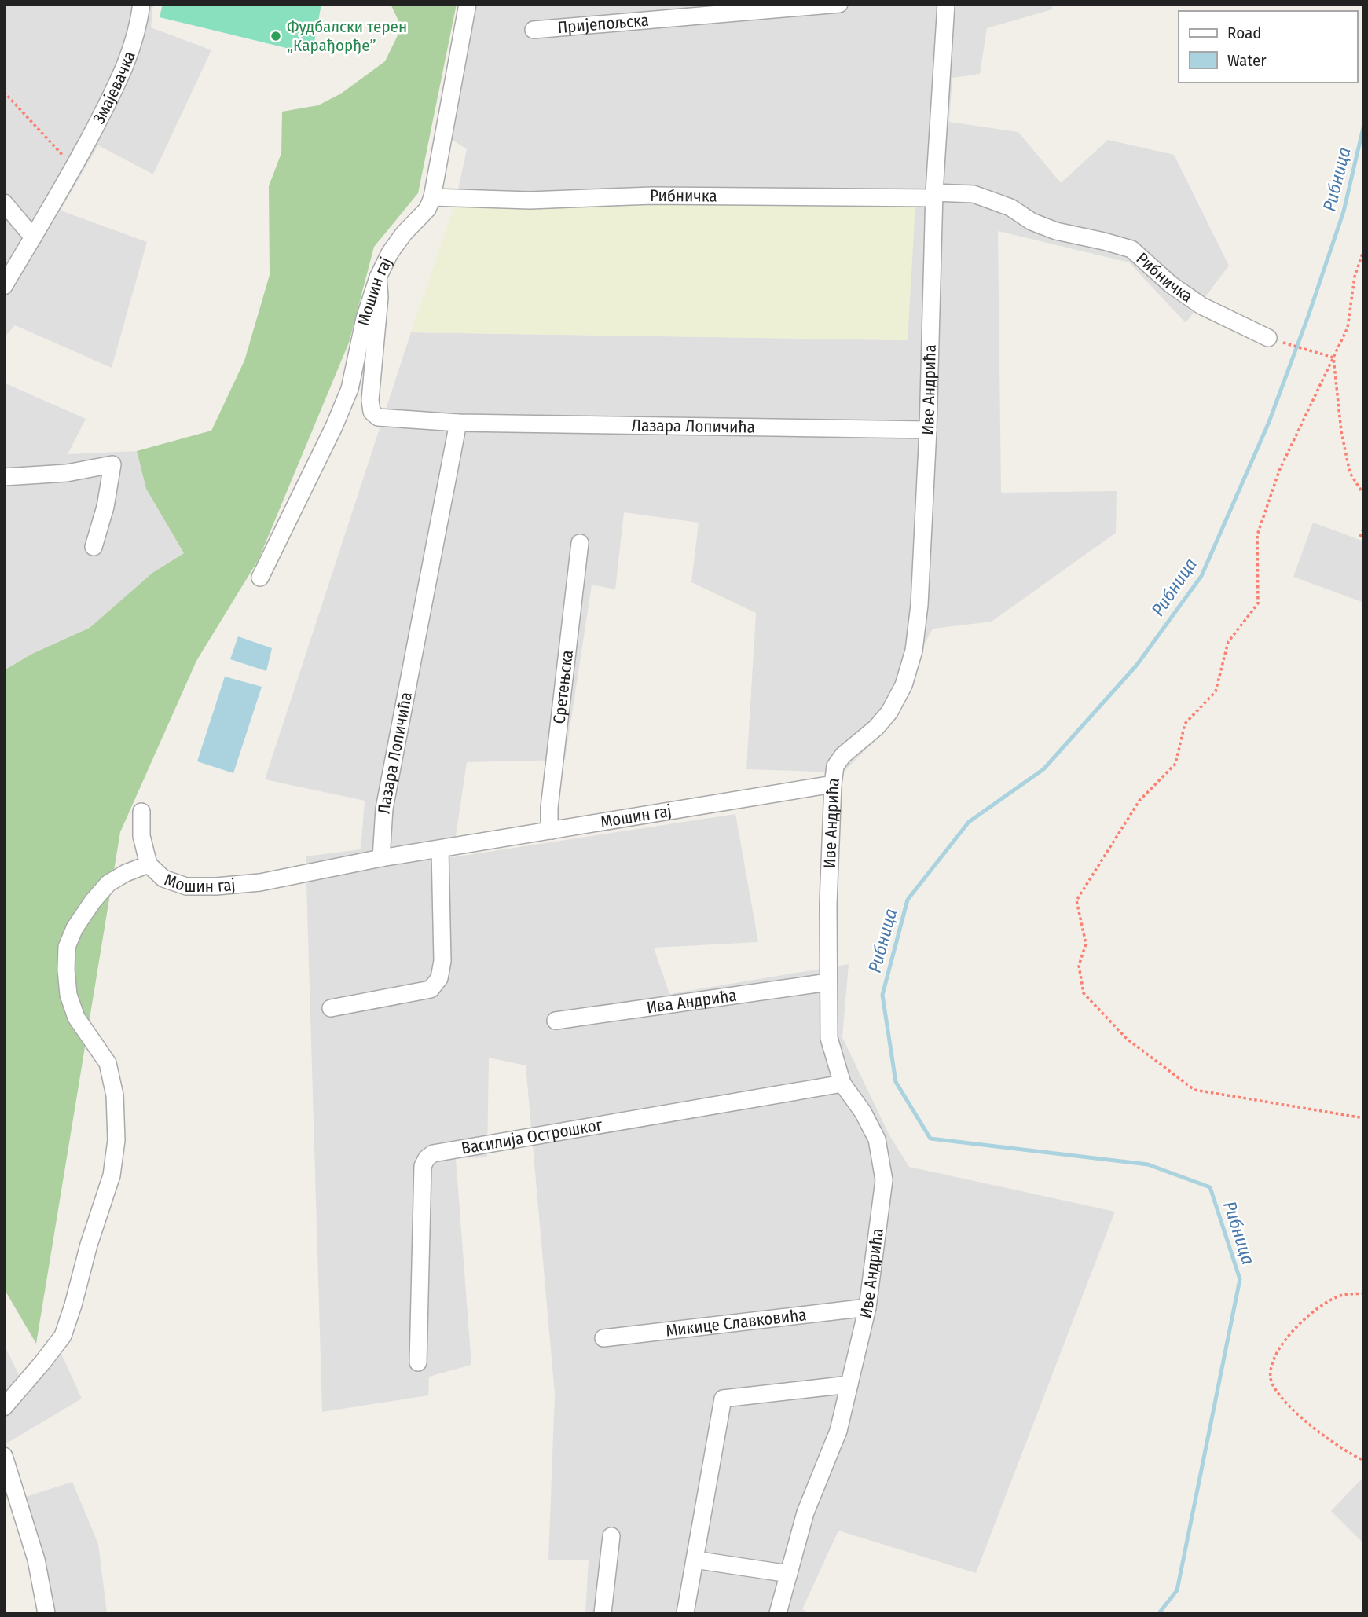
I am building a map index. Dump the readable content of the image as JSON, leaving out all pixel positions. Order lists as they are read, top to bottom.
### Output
{
  "streets": {
    "street": [
      "Пријепољска",
      "Змајевачка",
      "Рибничка",
      "Мошин гај",
      "Иве Андрића",
      "Лазара Лопичића",
      "Сретењска",
      "Ива Андрића",
      "Василија Острошког",
      "Микице Славковића"
    ]
  },
  "crossings": [
    ["Рибничка", "Мошин гај"],
    ["Рибничка", "Иве Андрића"],
    ["Мошин гај", "Иве Андрића"],
    ["Мошин гај", "Лазара Лопичића"],
    ["Мошин гај", "Сретењска"],
    ["Иве Андрића", "Лазара Лопичића"],
    ["Иве Андрића", "Ива Андрића"],
    ["Иве Андрића", "Василија Острошког"],
    ["Иве Андрића", "Микице Славковића"]
  ],
  "water": ["Рибница"],
  "places": ["Фудбалски терен „Карађорђе”"],
  "legend": ["Road", "Water"]
}
